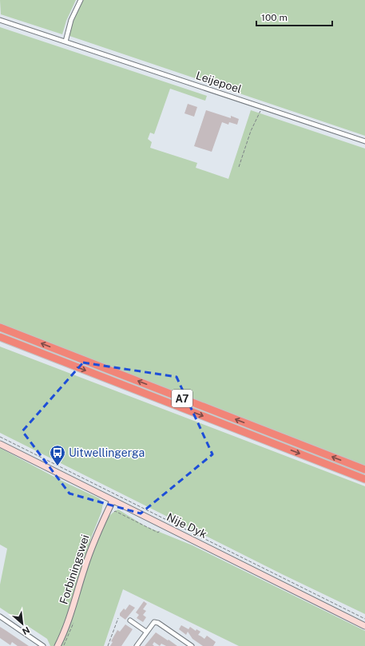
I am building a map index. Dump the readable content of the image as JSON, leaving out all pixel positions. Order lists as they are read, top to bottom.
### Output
{
  "streets": {
    "highway": ["A7"],
    "street": ["Leijepoel", "Nije Dyk", "Forbiningswei"]
  },
  "crossings": [
    ["Nije Dyk", "Forbiningswei"]
  ],
  "places": {
    "bus stop": ["Uitwellingerga"]
  },
  "scale_bar": "100 m",
  "north": "bottom right"
}
